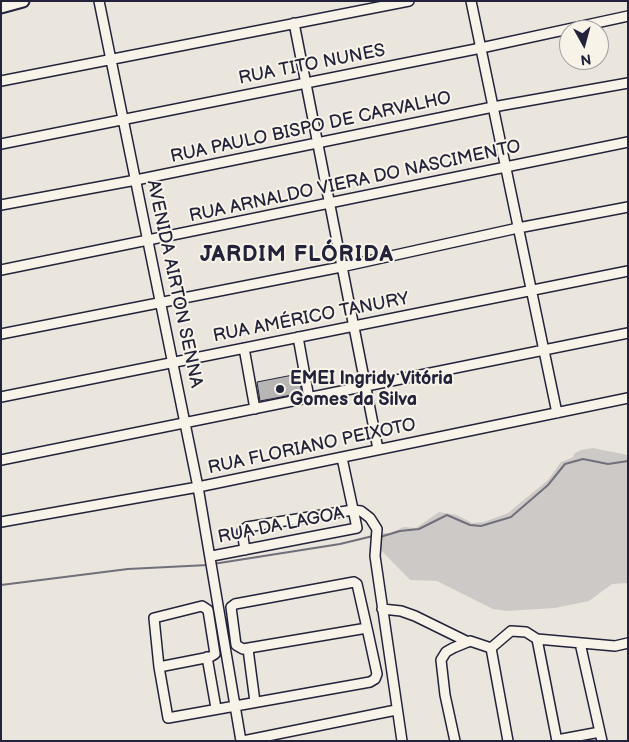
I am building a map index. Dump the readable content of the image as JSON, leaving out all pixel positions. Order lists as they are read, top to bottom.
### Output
{
  "streets": {
    "street": [
      "RUA TITO NUNES",
      "RUA PAULO BISPO DE CARVALHO",
      "RUA ARNALDO VIERA DO NASCIMENTO",
      "AVENIDA AIRTON SENNA",
      "RUA AMÉRICO TANURY",
      "RUA FLORIANO PEIXOTO",
      "RUA DA LAGOA"
    ]
  },
  "crossings": [
    ["RUA TITO NUNES", "AVENIDA AIRTON SENNA"],
    ["RUA PAULO BISPO DE CARVALHO", "AVENIDA AIRTON SENNA"],
    ["RUA ARNALDO VIERA DO NASCIMENTO", "AVENIDA AIRTON SENNA"],
    ["AVENIDA AIRTON SENNA", "RUA AMÉRICO TANURY"],
    ["AVENIDA AIRTON SENNA", "RUA FLORIANO PEIXOTO"],
    ["AVENIDA AIRTON SENNA", "RUA DA LAGOA"]
  ],
  "districts": ["JARDIM FLÓRIDA"],
  "places": ["EMEI lngridy Vitória Gomes da Silva"],
  "north": "bottom"
}
